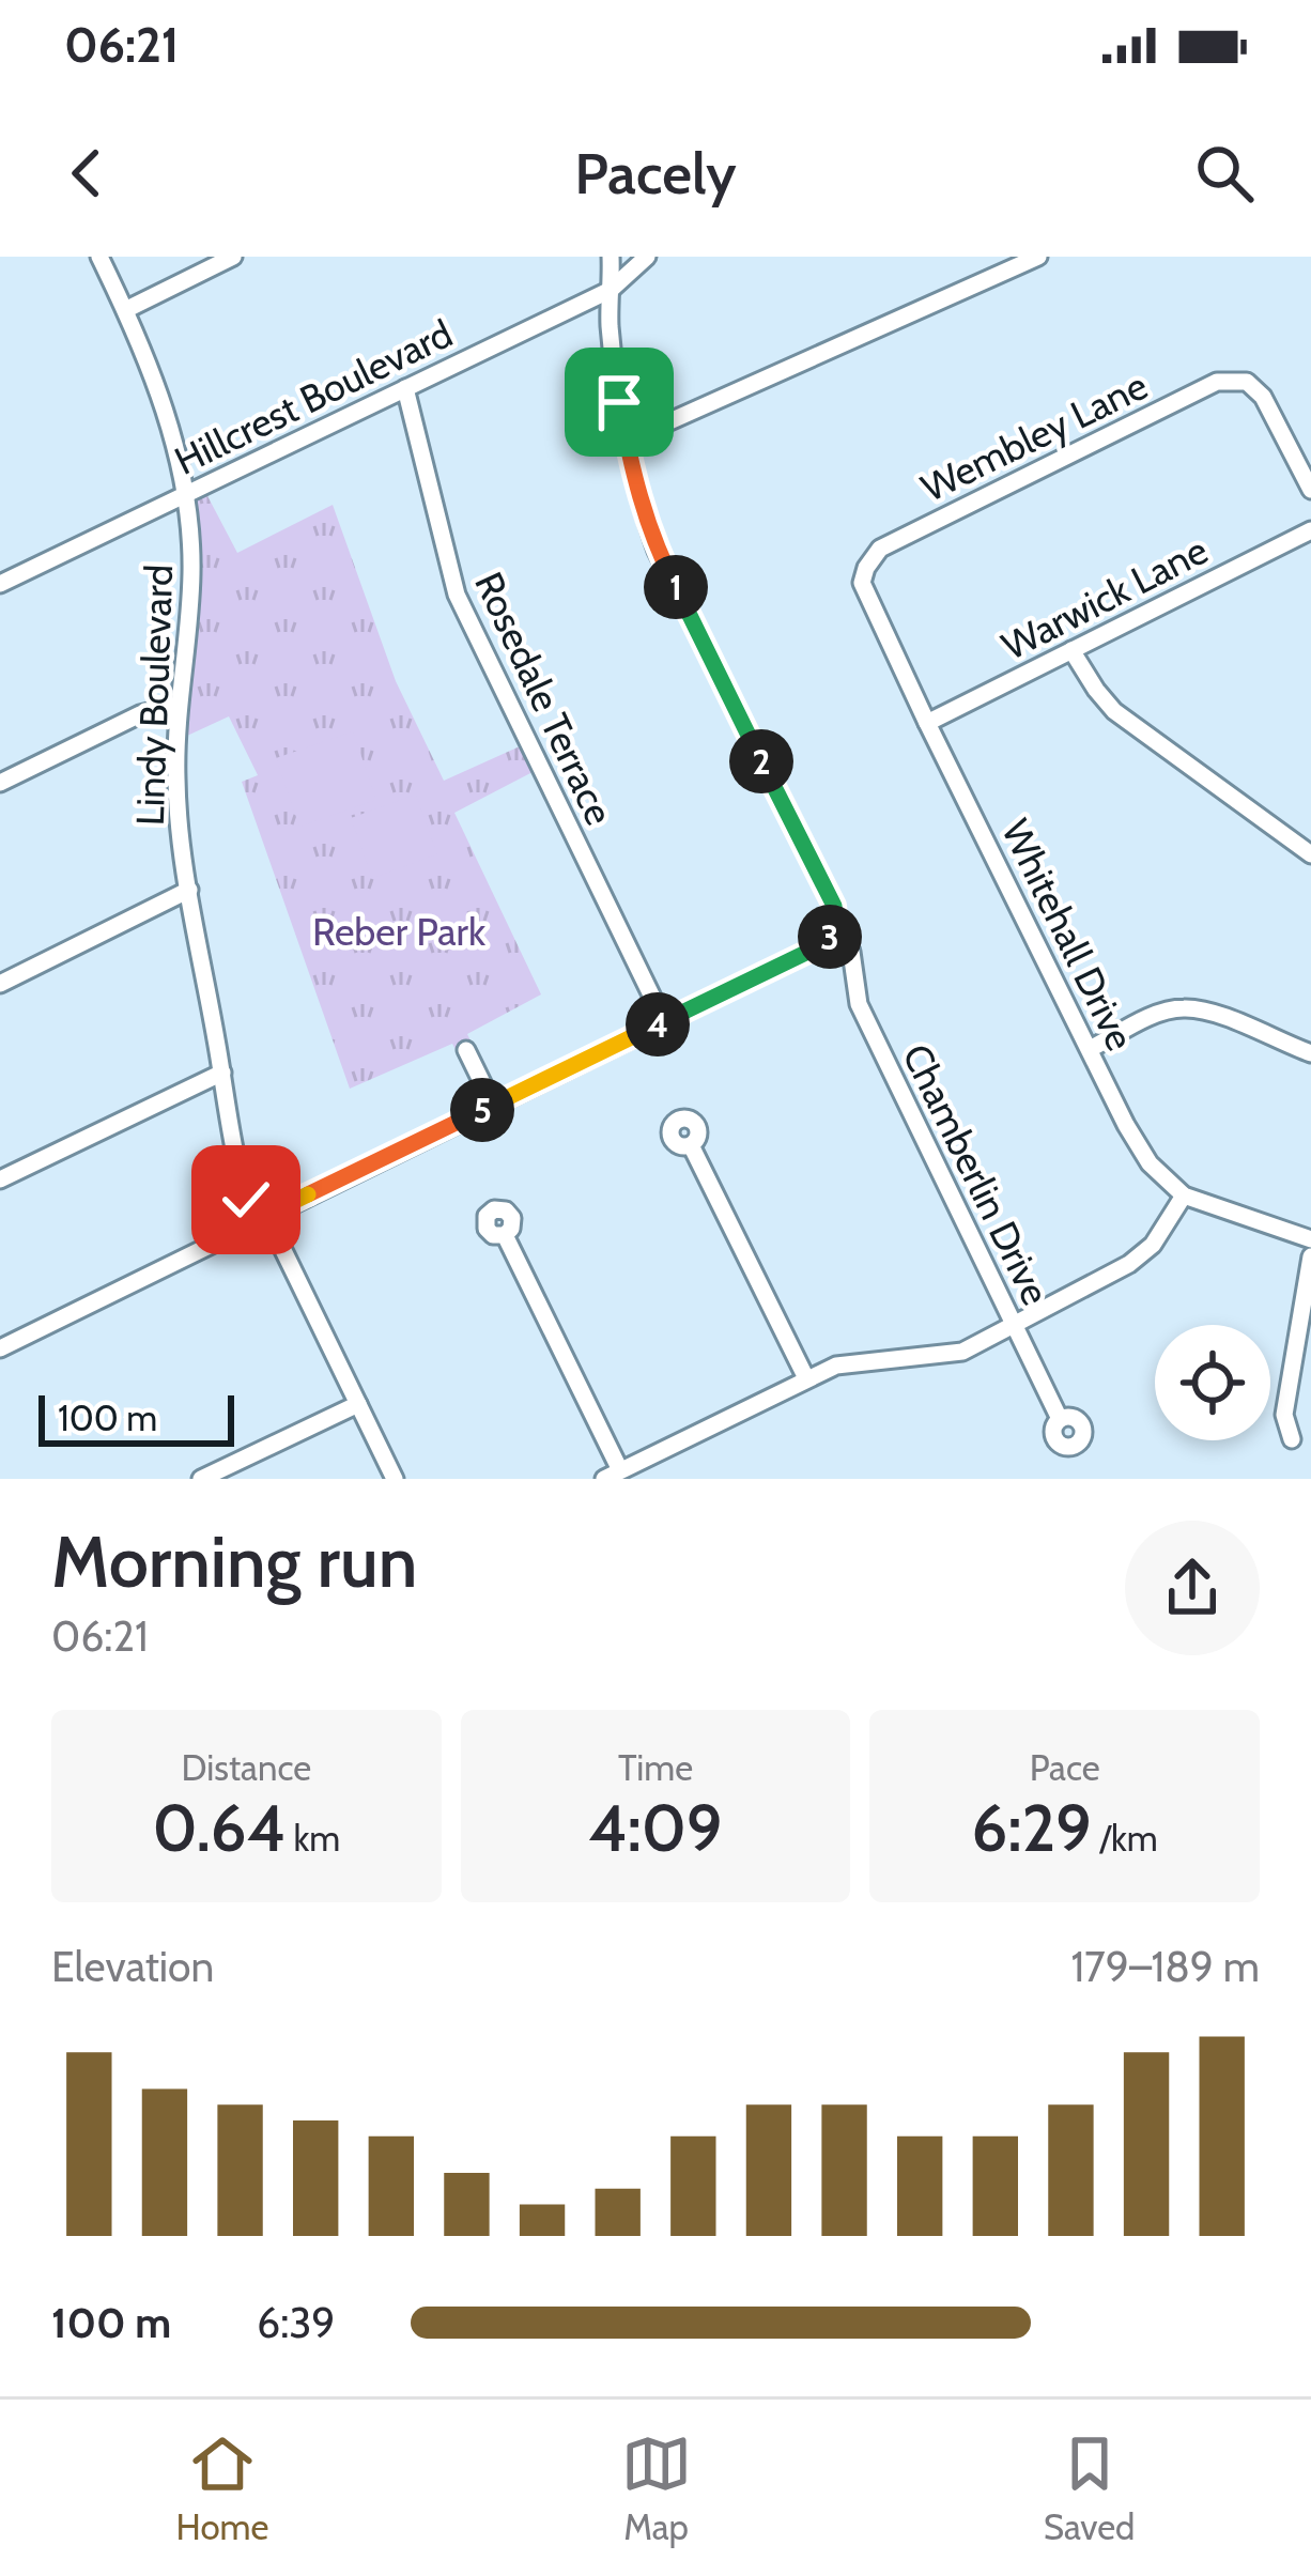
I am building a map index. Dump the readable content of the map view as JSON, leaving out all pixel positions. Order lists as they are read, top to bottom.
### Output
{
  "streets": {
    "street": [
      "Hillcrest Boulevard",
      "Wembley Lane",
      "Warwick Lane",
      "Lindy Boulevard",
      "Rosedale Terrace",
      "Whitehall Drive",
      "Chamberlin Drive"
    ]
  },
  "crossings": [
    ["Hillcrest Boulevard", "Lindy Boulevard"],
    ["Hillcrest Boulevard", "Rosedale Terrace"],
    ["Wembley Lane", "Whitehall Drive"],
    ["Warwick Lane", "Whitehall Drive"]
  ],
  "parks": ["Reber Park"],
  "scale_bar": "100 m",
  "page": {
    "status": "06:21",
    "header": "Pacely",
    "pins": [
      "1",
      "2",
      "3",
      "4",
      "5"
    ],
    "scale": "100 m",
    "heading": ["Morning run", "06:21"],
    "stats": [
      ["Distance", "0.64 km"],
      ["Time", "4:09"],
      ["Pace", "6:29 /km"]
    ],
    "chart": ["Elevation", "179–189 m"],
    "list": [
      {
        "name": "100 m",
        "note": "6:39"
      }
    ],
    "tabs": ["Home", "Map", "Saved"]
  }
}
